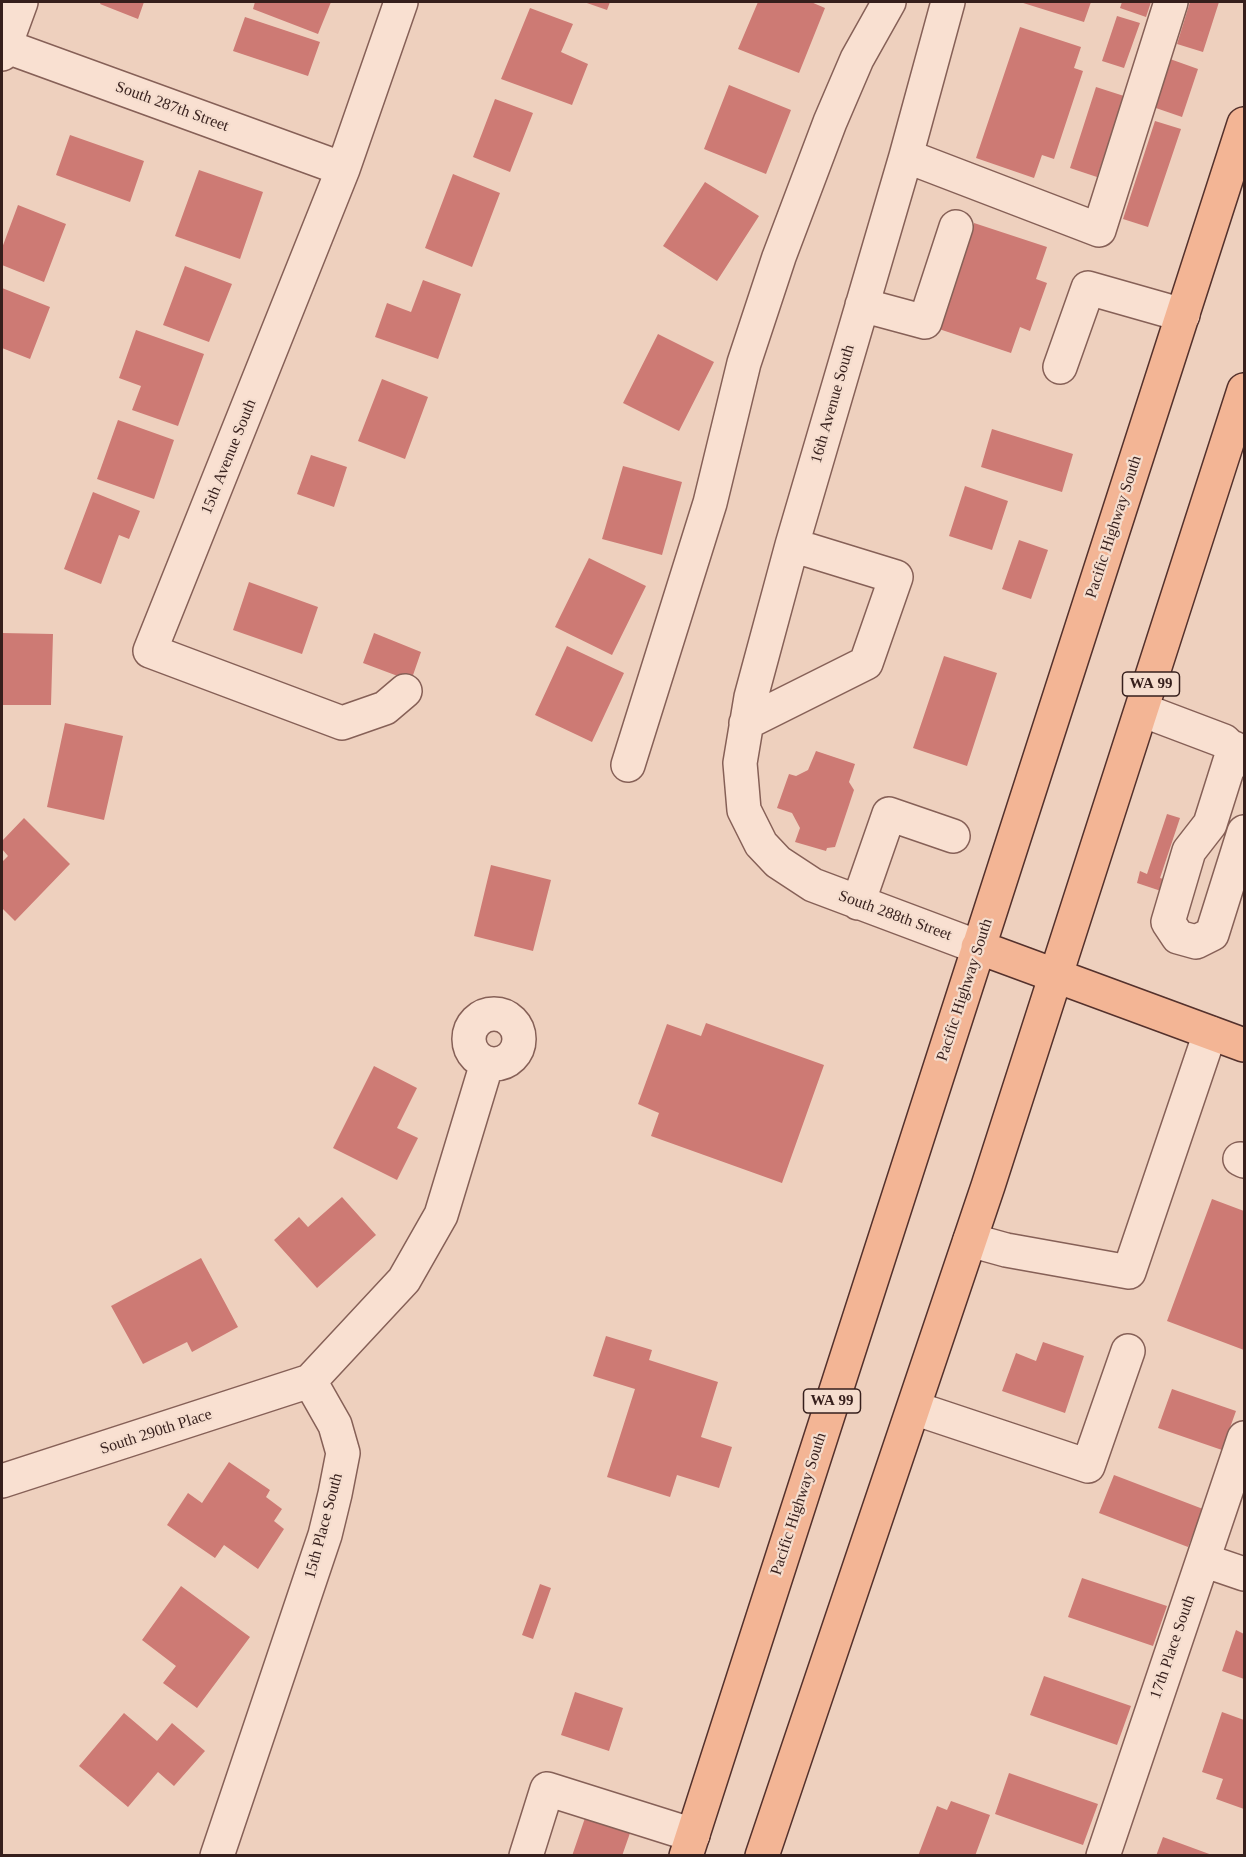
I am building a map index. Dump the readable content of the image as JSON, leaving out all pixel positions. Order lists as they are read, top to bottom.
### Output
{
  "streets": {
    "main road": ["Pacific Highway South", "WA 99", "South 288th Street"],
    "street": [
      "South 287th Street",
      "16th Avenue South",
      "15th Avenue South",
      "South 290th Place",
      "15th Place South",
      "17th Place South"
    ]
  },
  "crossings": [
    ["South 287th Street", "15th Avenue South"],
    ["16th Avenue South", "South 288th Street"],
    ["Pacific Highway South", "South 288th Street"],
    ["WA 99", "South 288th Street"],
    ["South 290th Place", "15th Place South"]
  ]
}
